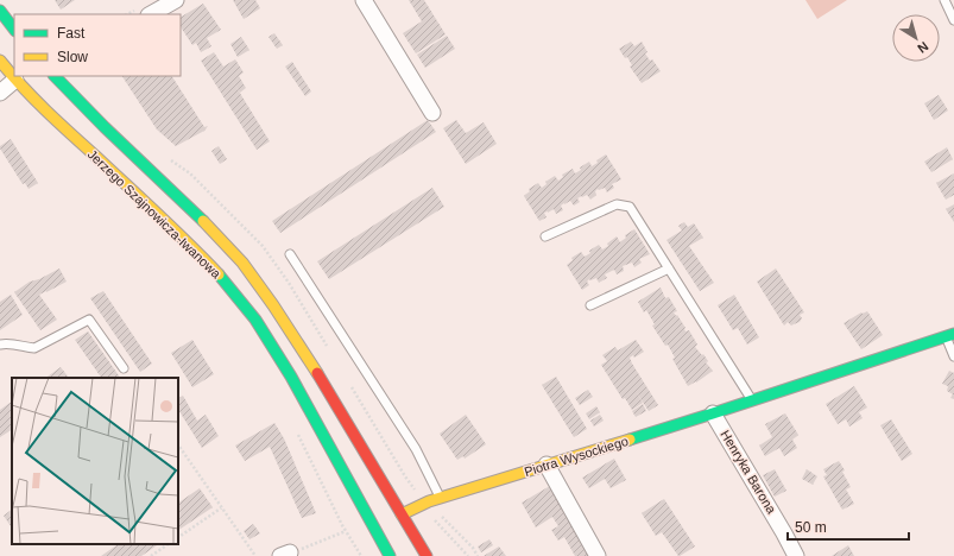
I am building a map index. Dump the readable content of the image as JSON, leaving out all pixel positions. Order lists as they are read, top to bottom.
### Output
{
  "streets": {
    "main road": ["Jerzego Szajnowicza-Iwanowa", "Piotra Wysockiego"],
    "street": ["Henryka Barona"]
  },
  "crossings": [
    ["Jerzego Szajnowicza-Iwanowa", "Piotra Wysockiego"],
    ["Piotra Wysockiego", "Henryka Barona"]
  ],
  "legend": ["Fast", "Slow"],
  "scale_bar": "50 m",
  "north": "bottom right"
}
